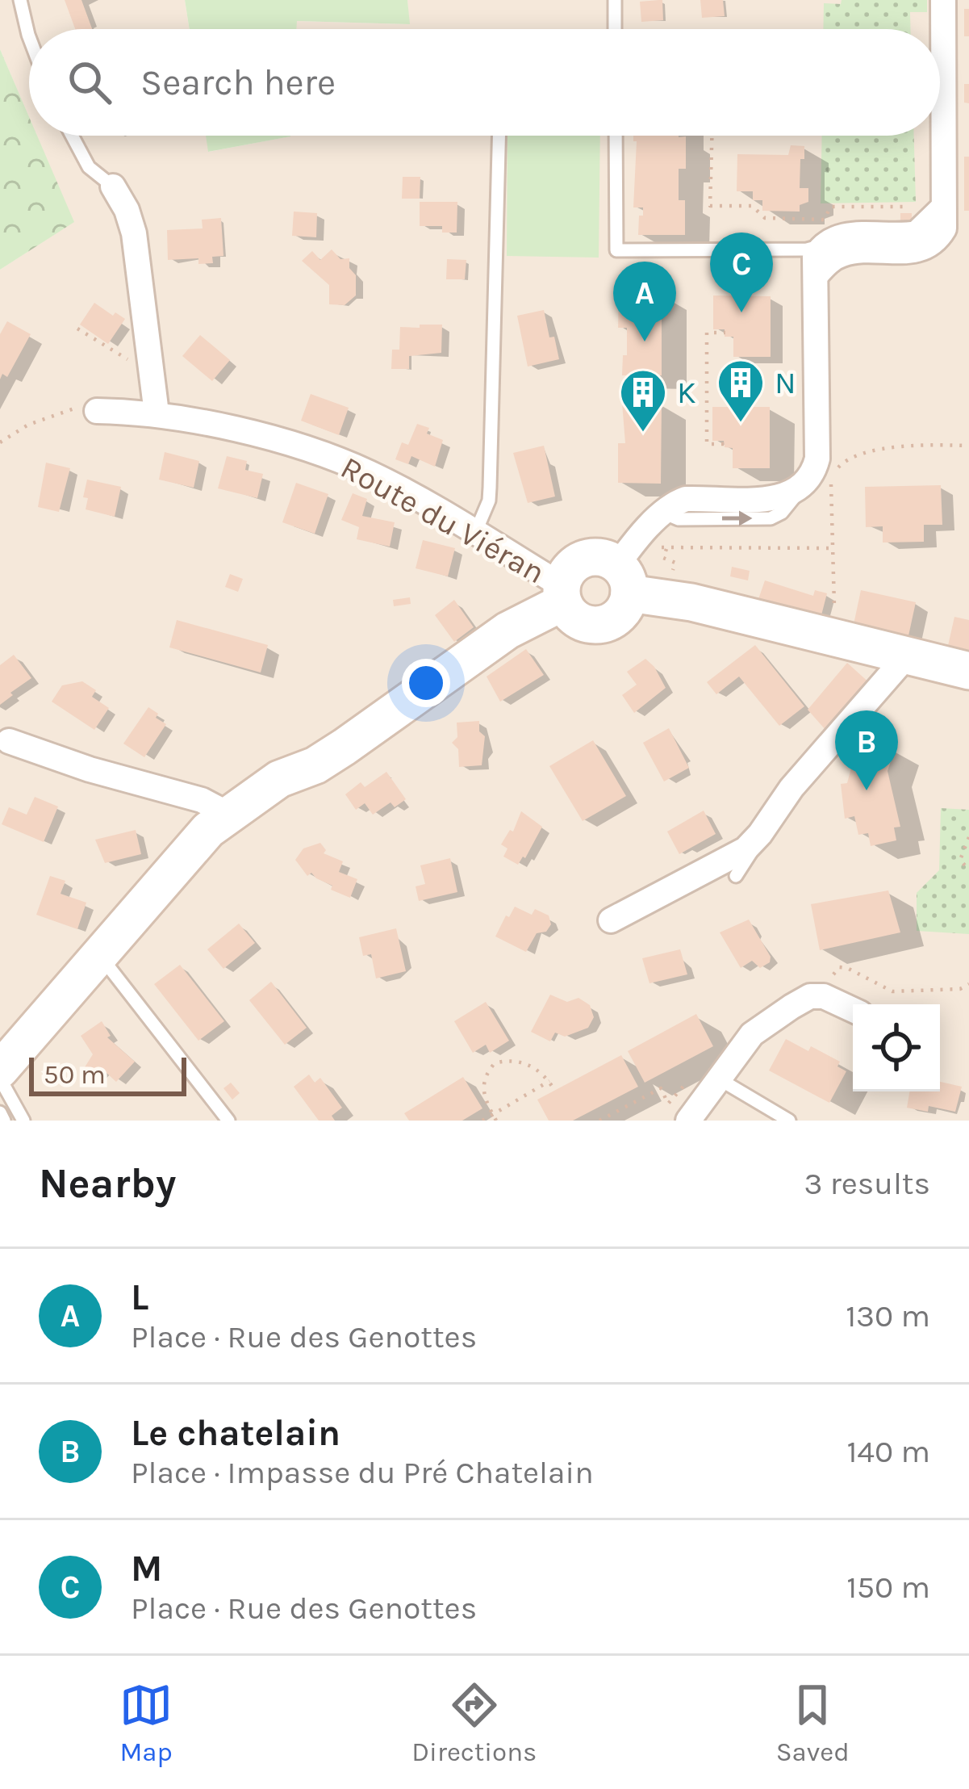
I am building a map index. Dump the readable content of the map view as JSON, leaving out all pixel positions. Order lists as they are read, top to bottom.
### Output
{
  "streets": {
    "street": ["Route du Viéran"]
  },
  "places": {
    "building": ["N", "K"]
  },
  "scale_bar": "50 m",
  "page": {
    "search": "Search here",
    "pins": ["C", "A", "B"],
    "scale": "50 m",
    "heading": ["Nearby", "3 results"],
    "list": [
      {
        "mark": "A",
        "name": "L",
        "note": "Place · Rue des Genottes",
        "value": "130 m"
      },
      {
        "mark": "B",
        "name": "Le chatelain",
        "note": "Place · Impasse du Pré Chatelain",
        "value": "140 m"
      },
      {
        "mark": "C",
        "name": "M",
        "note": "Place · Rue des Genottes",
        "value": "150 m"
      }
    ],
    "nav": ["Map", "Directions", "Saved"]
  }
}
